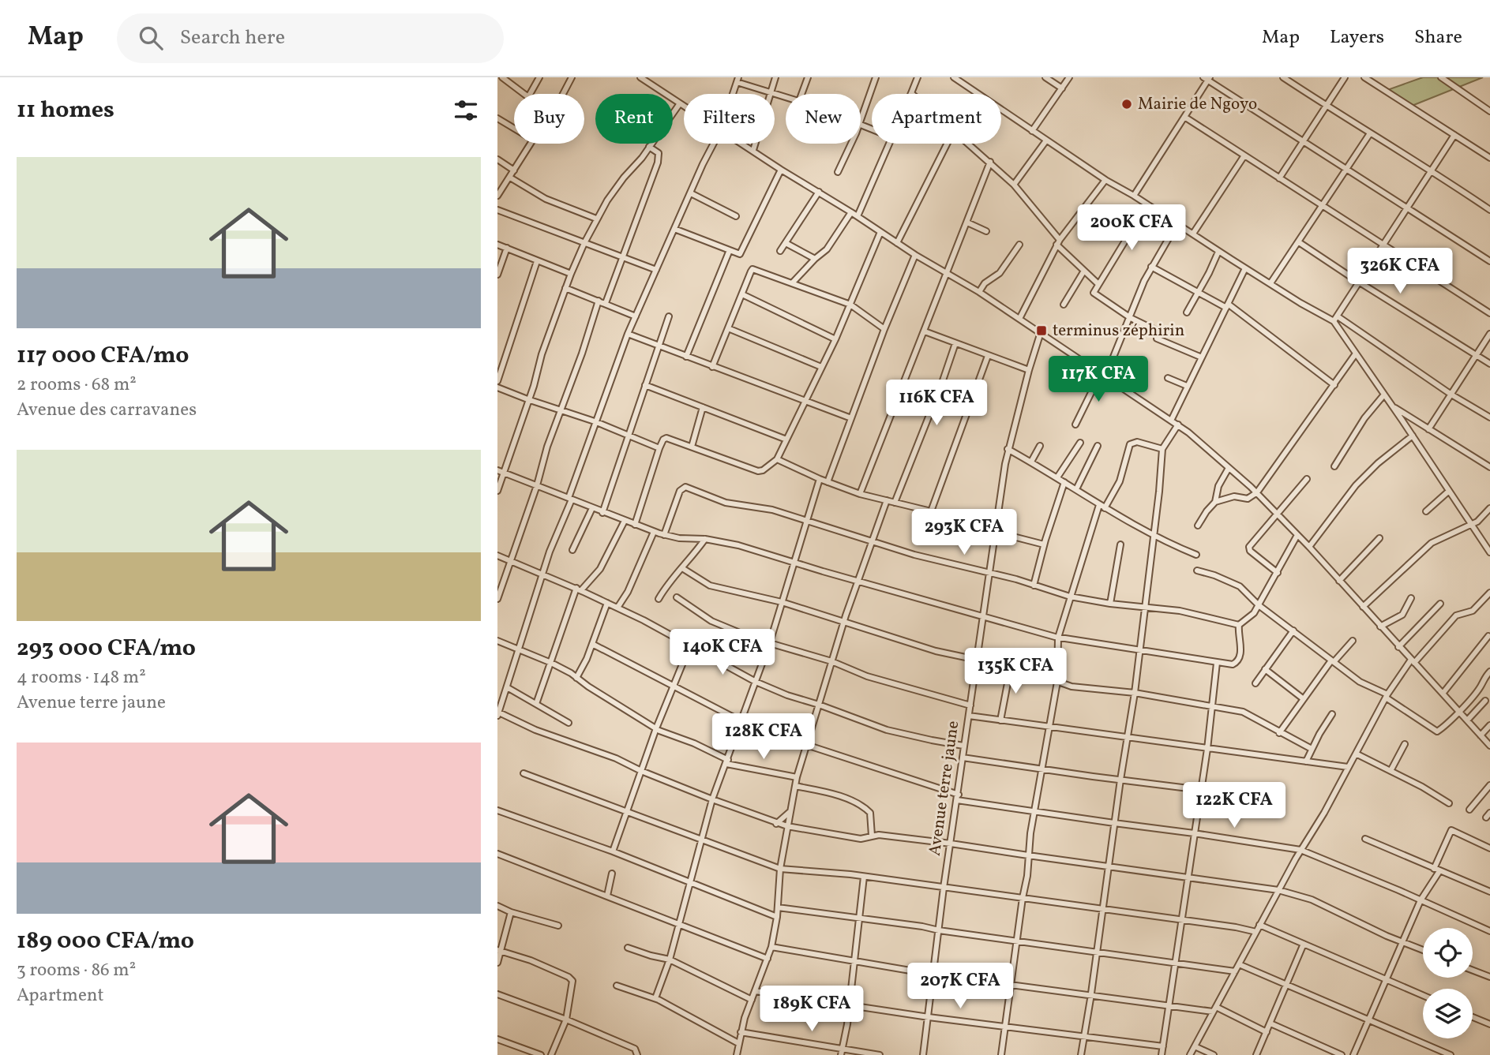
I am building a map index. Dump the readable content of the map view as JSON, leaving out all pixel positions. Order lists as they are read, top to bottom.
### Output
{
  "streets": {
    "street": ["Avenue terre jaune"]
  },
  "places": {
    "other": ["Mairie de Ngoyo"],
    "transit": ["terminus zéphirin"]
  },
  "page": {
    "header": "Map",
    "search": "Search here",
    "nav": ["Map", "Layers", "Share"],
    "heading": "11 homes",
    "chip": [
      "Buy",
      "Rent",
      "Filters",
      "New",
      "Apartment"
    ],
    "list": [
      {
        "name": "117 000 CFA/mo",
        "note": "2 rooms · 68 m² · Avenue des carravanes"
      },
      {
        "name": "293 000 CFA/mo",
        "note": "4 rooms · 148 m² · Avenue terre jaune"
      },
      {
        "name": "189 000 CFA/mo",
        "note": "3 rooms · 86 m² · Apartment"
      }
    ],
    "price": [
      "200K CFA",
      "326K CFA",
      "117K CFA",
      "116K CFA",
      "293K CFA",
      "140K CFA",
      "135K CFA",
      "128K CFA",
      "122K CFA",
      "207K CFA",
      "189K CFA"
    ]
  }
}
